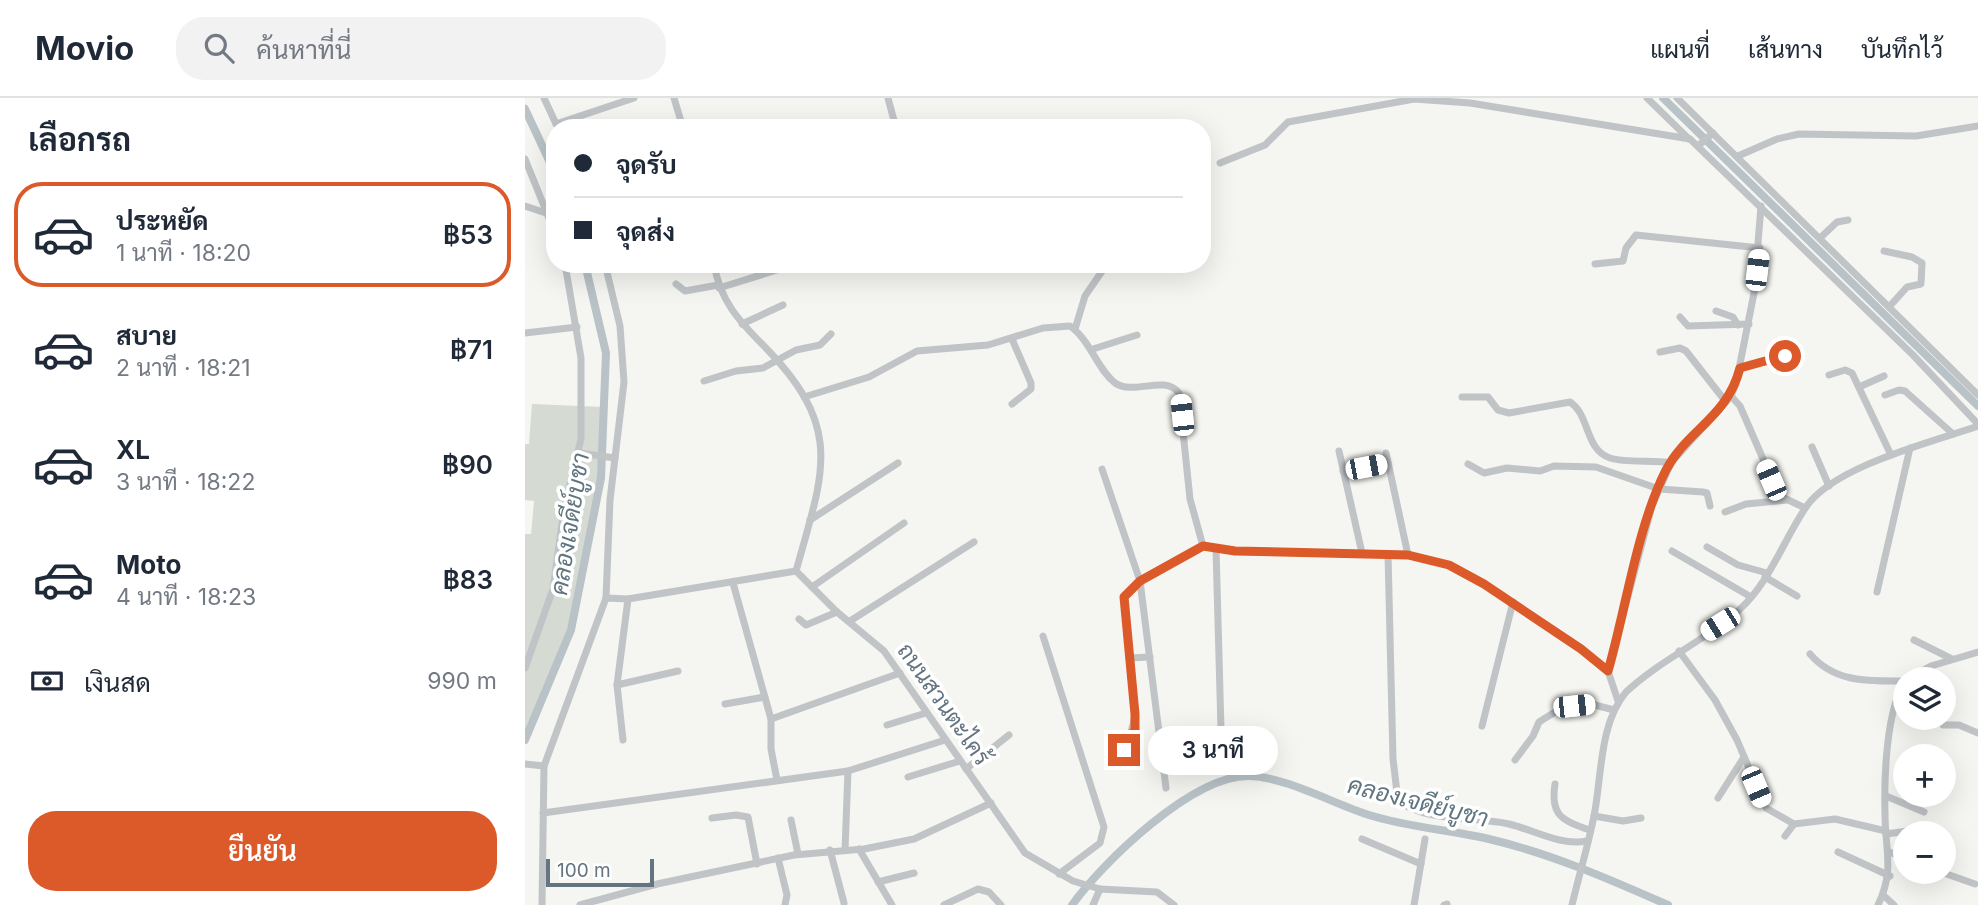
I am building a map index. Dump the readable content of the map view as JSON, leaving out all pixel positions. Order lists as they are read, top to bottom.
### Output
{
  "streets": {
    "street": ["ถนนสวนตะไคร้"]
  },
  "water": ["คลองเจดีย์บูชา"],
  "scale_bar": "100 m",
  "page": {
    "header": "Movio",
    "search": "ค้นหาที่นี่",
    "nav": ["แผนที่", "เส้นทาง", "บันทึกไว้"],
    "heading": "เลือกรถ",
    "banner": ["จุดรับ", "จุดส่ง"],
    "list": [
      {
        "name": "ประหยัด",
        "note": "1 นาที · 18:20",
        "value": "฿53"
      },
      {
        "name": "สบาย",
        "note": "2 นาที · 18:21",
        "value": "฿71"
      },
      {
        "name": "XL",
        "note": "3 นาที · 18:22",
        "value": "฿90"
      },
      {
        "name": "Moto",
        "note": "4 นาที · 18:23",
        "value": "฿83"
      }
    ],
    "pay": ["เงินสด", "990 m"],
    "map_buttons": ["+", "−"],
    "bubble": "3 นาที",
    "buttons": "ยืนยัน",
    "scale": "100 m"
  }
}
